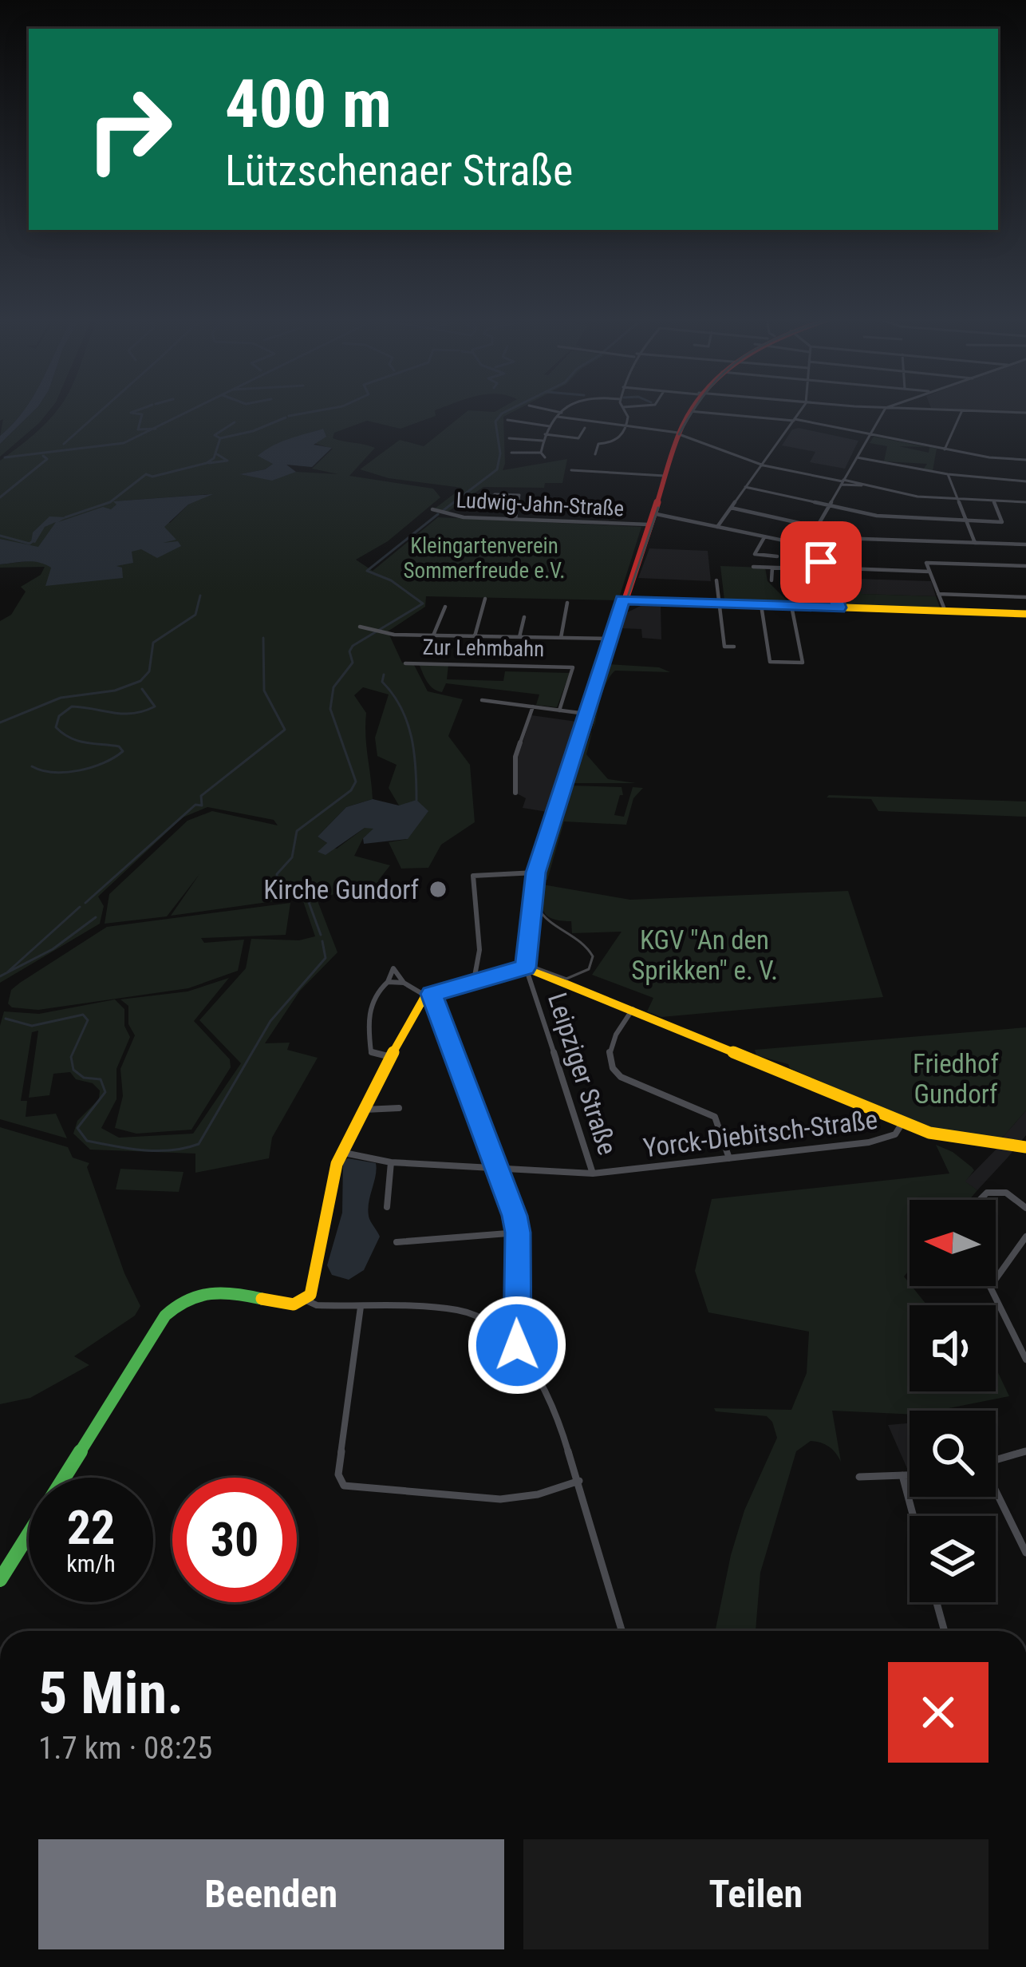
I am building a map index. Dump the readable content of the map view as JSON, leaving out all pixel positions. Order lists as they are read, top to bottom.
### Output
{
  "streets": {
    "street": [
      "Ludwig-Jahn-Straße",
      "Zur Lehmbahn",
      "Leipziger Straße",
      "Yorck-Diebitsch-Straße"
    ]
  },
  "crossings": [
    ["Ludwig-Jahn-Straße", "Leipziger Straße"],
    ["Zur Lehmbahn", "Leipziger Straße"],
    ["Leipziger Straße", "Yorck-Diebitsch-Straße"]
  ],
  "parks": ["Kleingartenverein Sommerfreude e.V.", "KGV \"An den Sprikken\" e. V.", "Friedhof Gundorf"],
  "places": ["Kirche Gundorf"],
  "north": "left",
  "page": {
    "turn": ["400 m", "Lützschenaer Straße"],
    "speed": "22 km/h",
    "limit": "30",
    "heading": ["5 Min.", "1.7 km · 08:25"],
    "buttons": ["Beenden", "Teilen"]
  }
}
